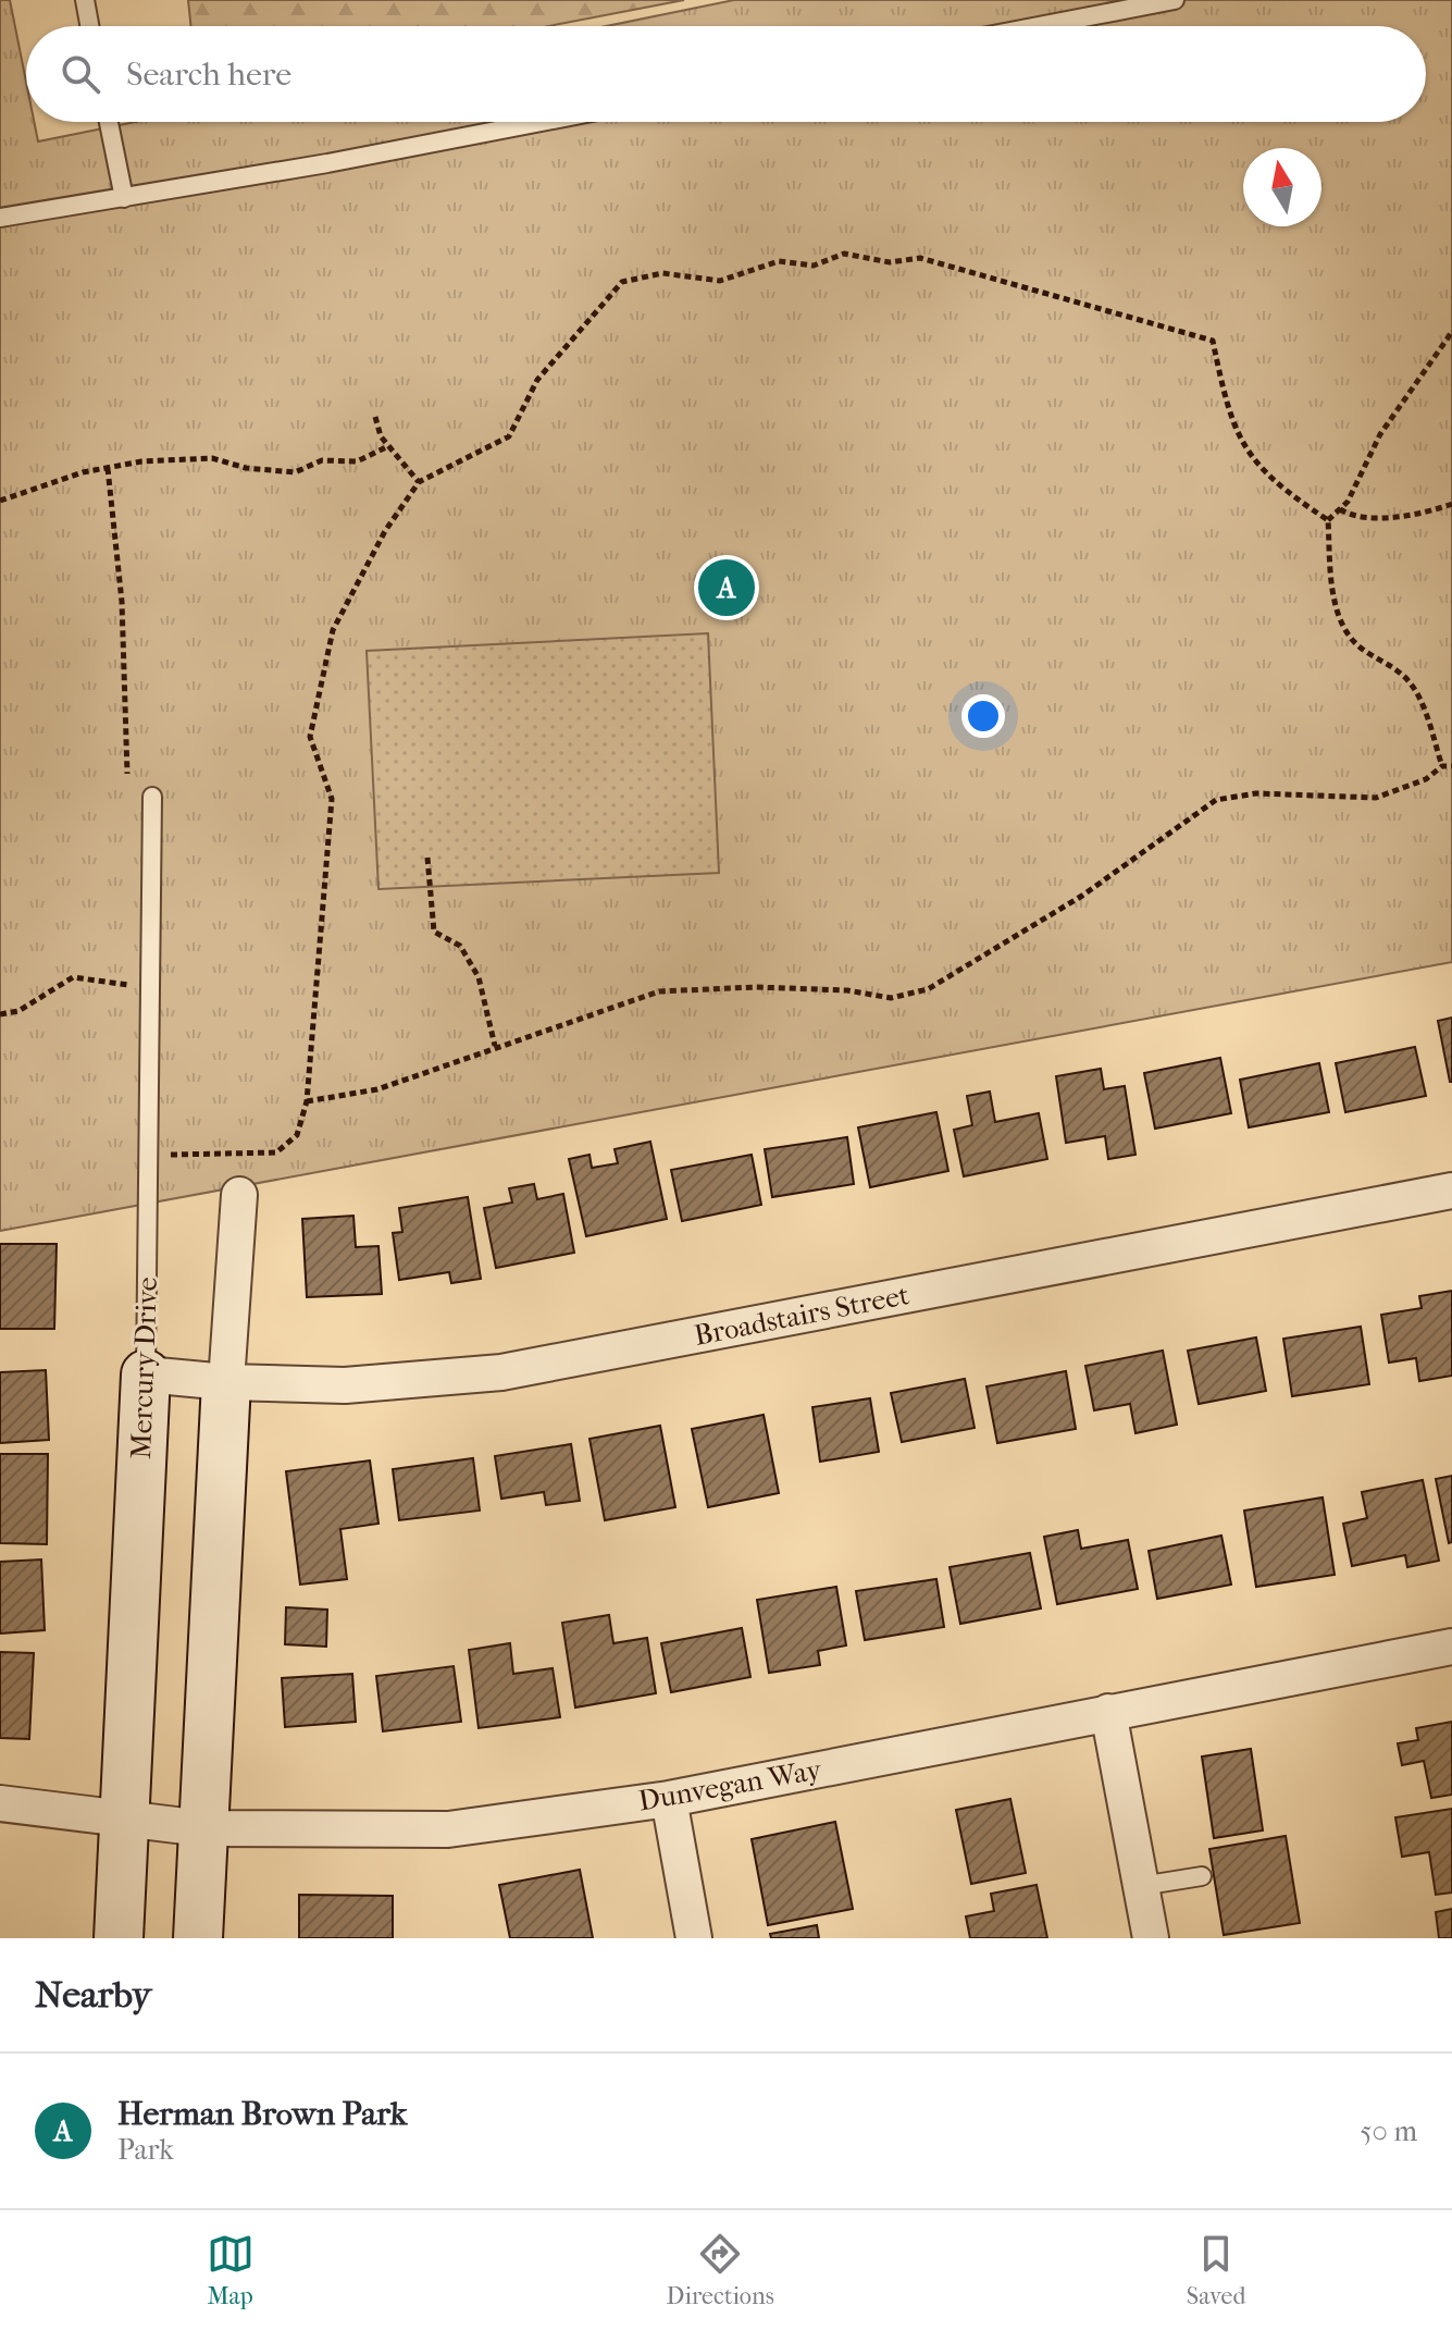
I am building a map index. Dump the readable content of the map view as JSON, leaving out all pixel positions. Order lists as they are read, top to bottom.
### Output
{
  "streets": {
    "street": ["Broadstairs Street", "Mercury Drive", "Dunvegan Way"]
  },
  "crossings": [
    ["Broadstairs Street", "Mercury Drive"],
    ["Mercury Drive", "Dunvegan Way"]
  ],
  "north": "top",
  "page": {
    "search": "Search here",
    "pins": "A",
    "heading": "Nearby",
    "list": [
      {
        "mark": "A",
        "name": "Herman Brown Park",
        "note": "Park",
        "value": "50 m"
      }
    ],
    "nav": ["Map", "Directions", "Saved"]
  }
}
